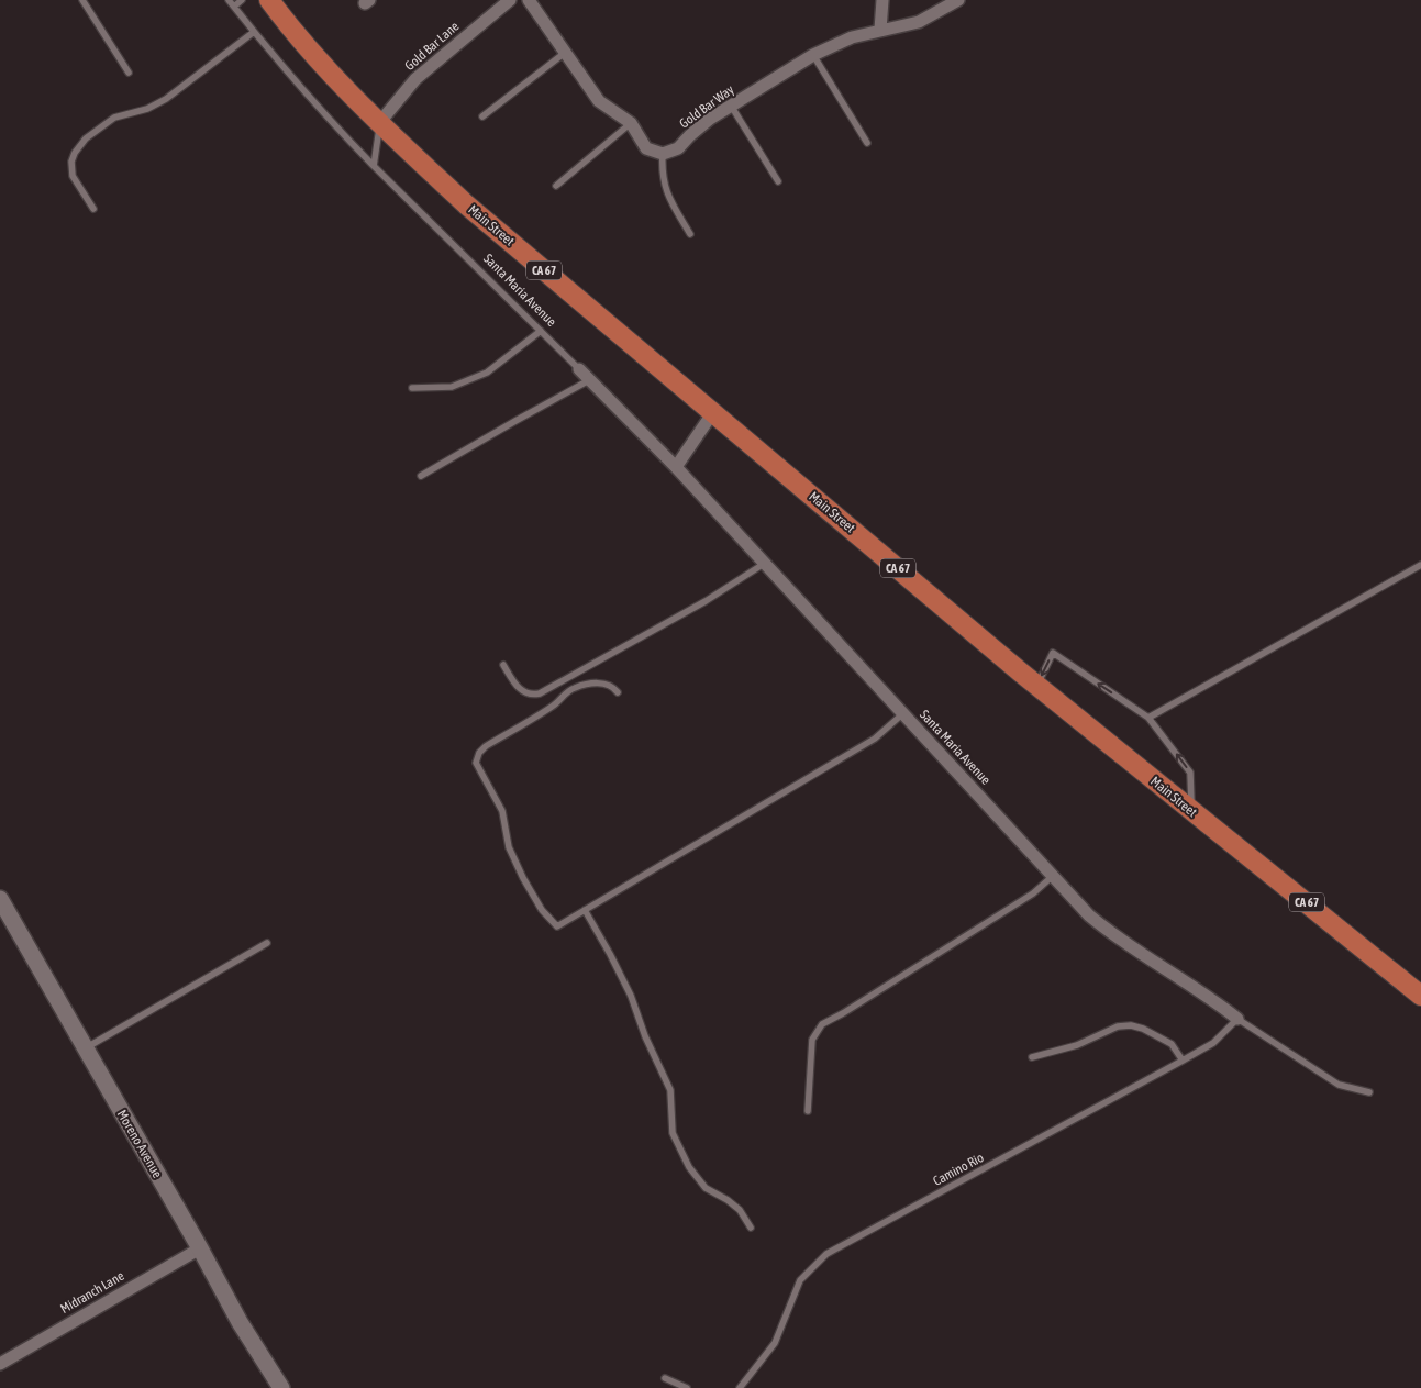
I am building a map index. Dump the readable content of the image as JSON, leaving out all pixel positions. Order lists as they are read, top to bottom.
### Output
{
  "streets": {
    "main road": ["Main Street", "CA 67"],
    "street": [
      "Gold Bar Lane",
      "Gold Bar Way",
      "Santa Maria Avenue",
      "Moreno Avenue",
      "Midranch Lane"
    ],
    "lane": ["Camino Rio"]
  },
  "crossings": [
    ["Gold Bar Lane", "Main Street"],
    ["Santa Maria Avenue", "Camino Rio"],
    ["Moreno Avenue", "Midranch Lane"]
  ]
}
